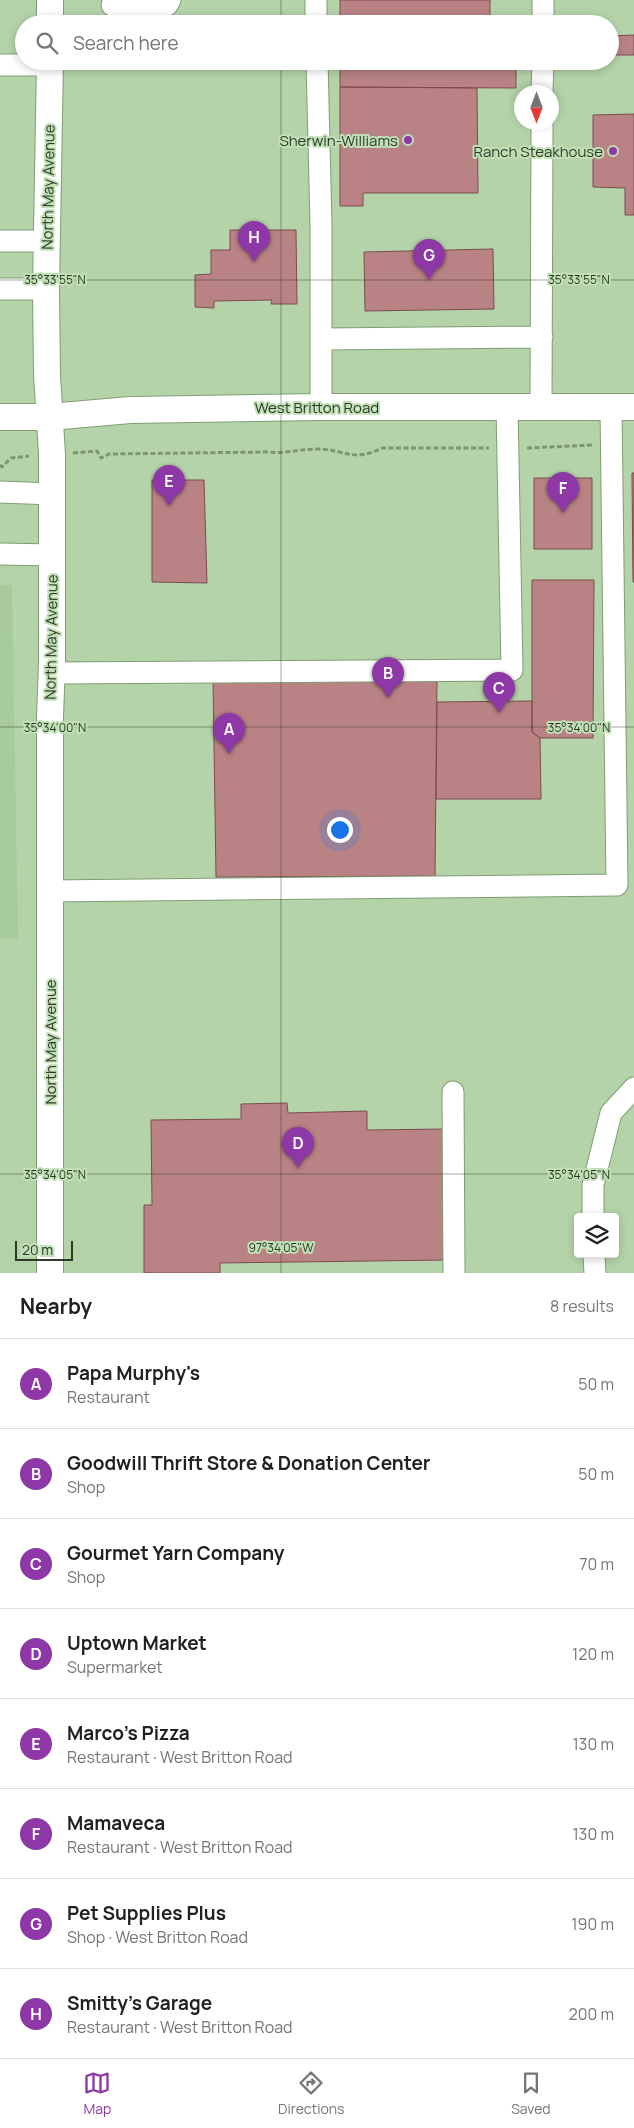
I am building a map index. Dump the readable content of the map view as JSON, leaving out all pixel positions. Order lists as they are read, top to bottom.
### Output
{
  "streets": {
    "main road": ["North May Avenue", "West Britton Road"]
  },
  "crossings": [
    ["North May Avenue", "West Britton Road"]
  ],
  "places": ["Sherwin-Williams", "Ranch Steakhouse"],
  "scale_bar": "20 m",
  "north": "bottom",
  "page": {
    "search": "Search here",
    "pins": [
      "H",
      "G",
      "E",
      "F",
      "B",
      "C",
      "A",
      "D"
    ],
    "scale": "20 m",
    "heading": ["Nearby", "8 results"],
    "list": [
      {
        "mark": "A",
        "name": "Papa Murphy's",
        "note": "Restaurant",
        "value": "50 m"
      },
      {
        "mark": "B",
        "name": "Goodwill Thrift Store & Donation Center",
        "note": "Shop",
        "value": "50 m"
      },
      {
        "mark": "C",
        "name": "Gourmet Yarn Company",
        "note": "Shop",
        "value": "70 m"
      },
      {
        "mark": "D",
        "name": "Uptown Market",
        "note": "Supermarket",
        "value": "120 m"
      },
      {
        "mark": "E",
        "name": "Marco's Pizza",
        "note": "Restaurant · West Britton Road",
        "value": "130 m"
      },
      {
        "mark": "F",
        "name": "Mamaveca",
        "note": "Restaurant · West Britton Road",
        "value": "130 m"
      },
      {
        "mark": "G",
        "name": "Pet Supplies Plus",
        "note": "Shop · West Britton Road",
        "value": "190 m"
      },
      {
        "mark": "H",
        "name": "Smitty's Garage",
        "note": "Restaurant · West Britton Road",
        "value": "200 m"
      }
    ],
    "nav": ["Map", "Directions", "Saved"]
  },
  "coordinates": [
    "35°33'55\"N",
    "35°34'00\"N",
    "35°34'05\"N",
    "97°34'05\"W"
  ]
}
